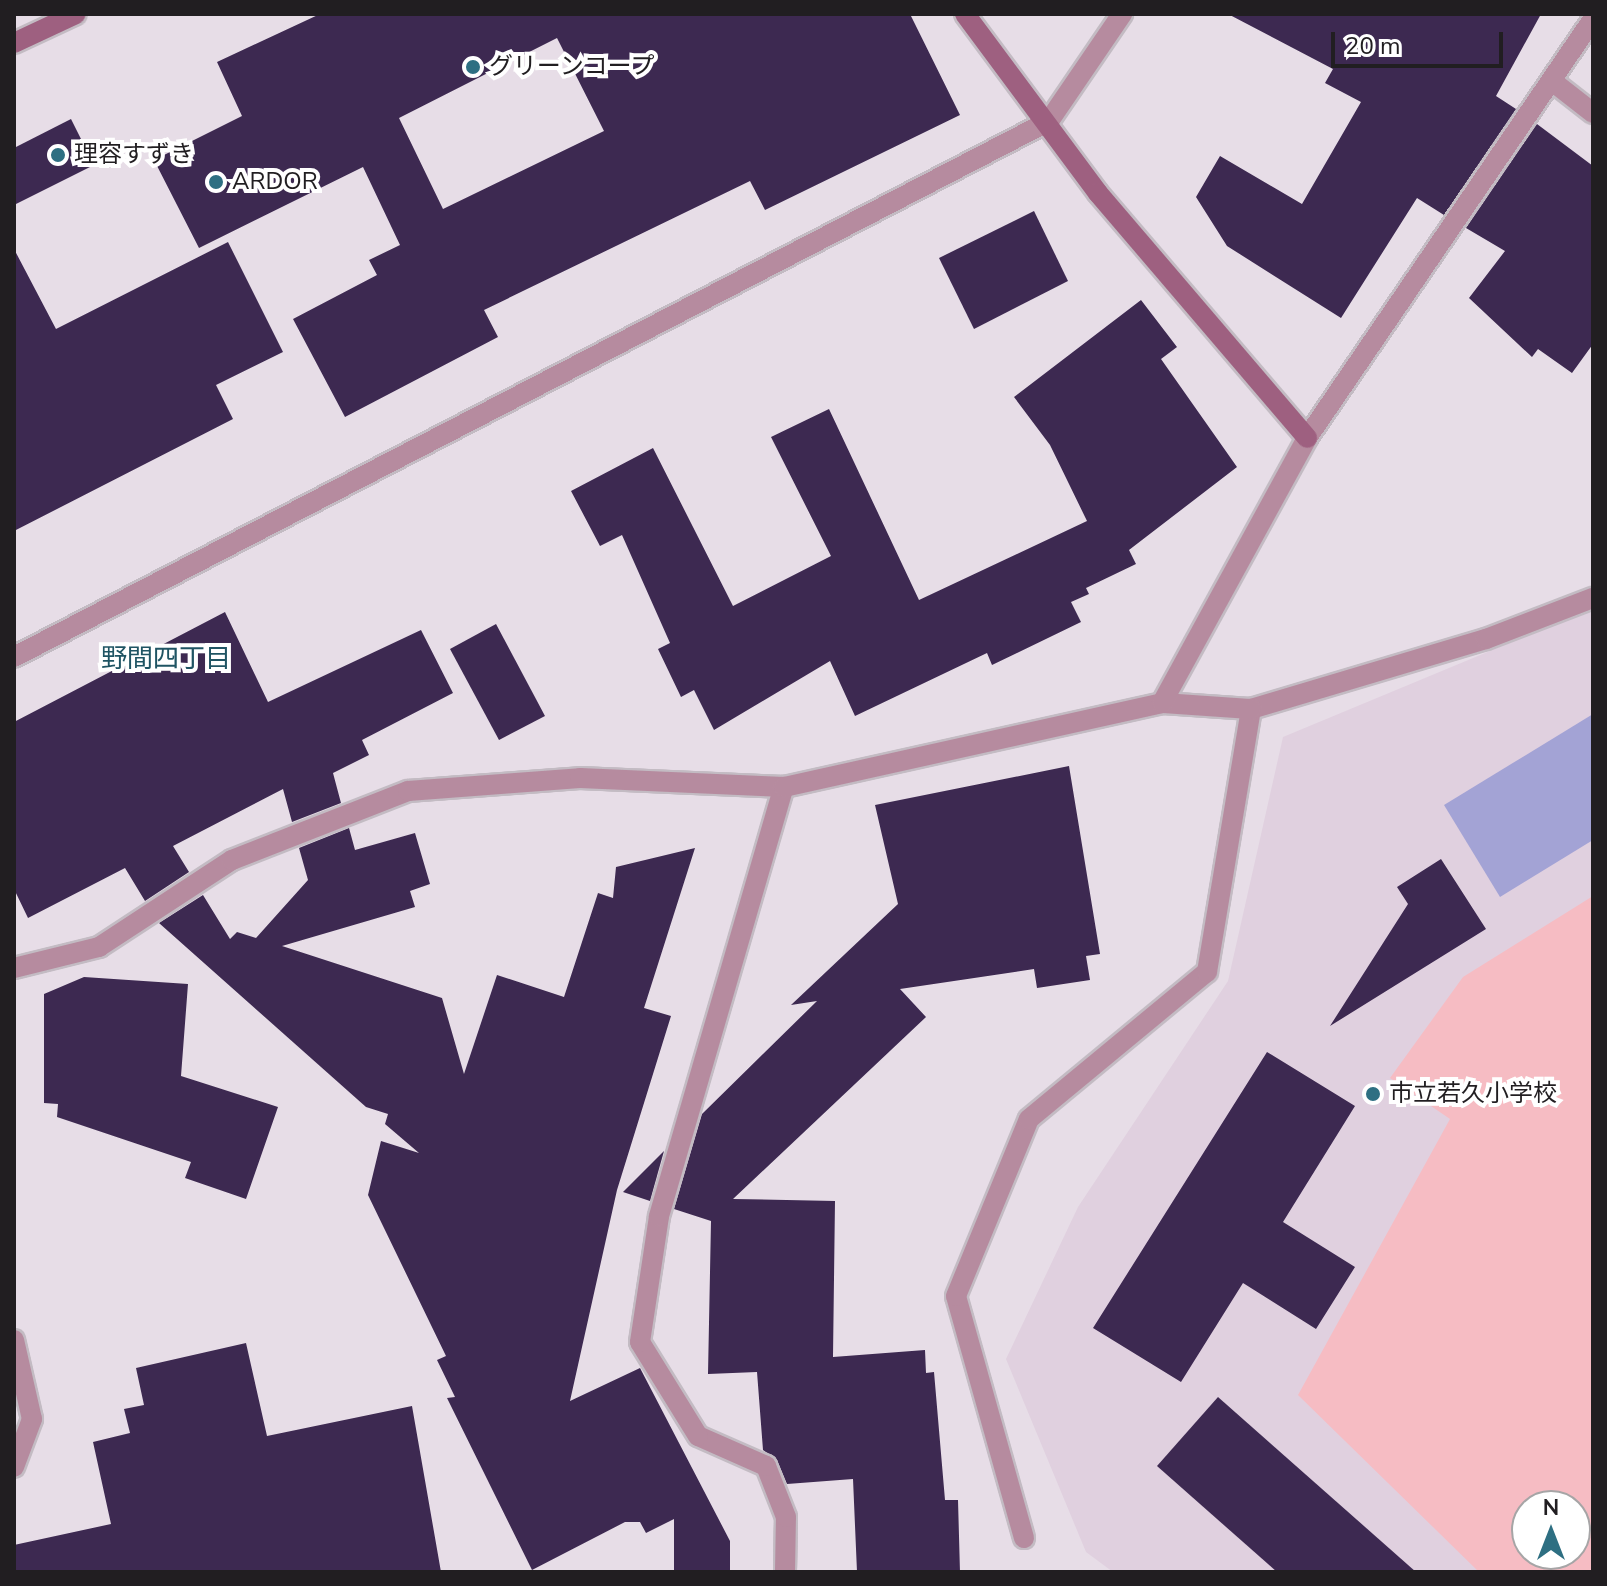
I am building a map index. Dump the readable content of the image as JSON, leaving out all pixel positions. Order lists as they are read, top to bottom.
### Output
{
  "districts": ["野間四丁目"],
  "places": [
    "グリーンコープ",
    "理容すずき",
    "ARDOR",
    "市立若久小学校"
  ],
  "scale_bar": "20 m",
  "north": "top"
}
